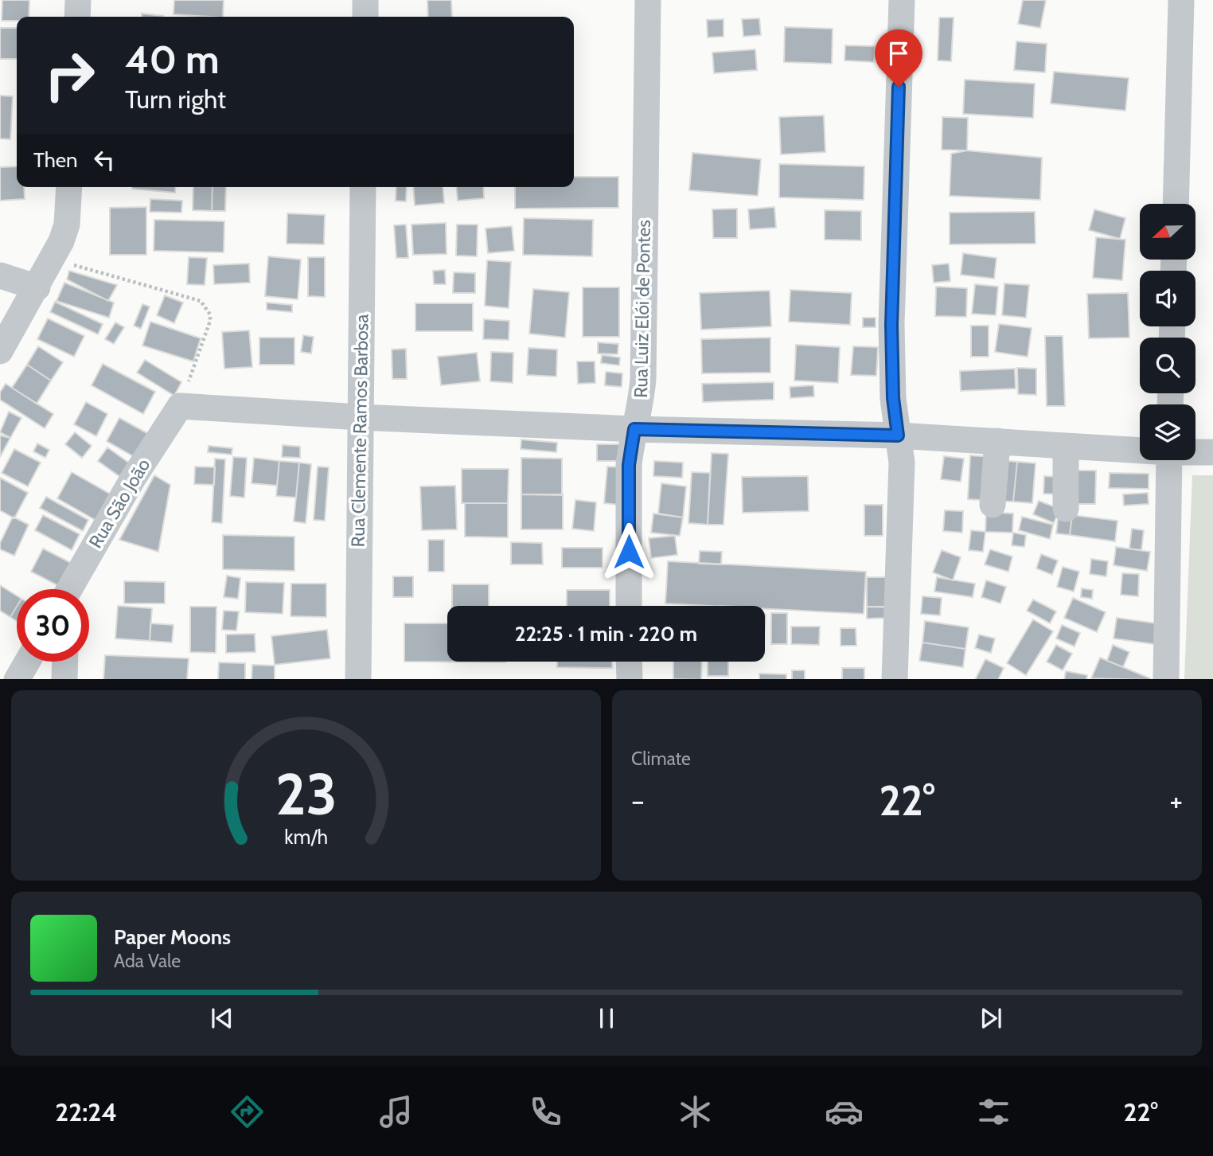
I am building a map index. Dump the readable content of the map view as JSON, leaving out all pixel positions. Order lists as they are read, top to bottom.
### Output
{
  "streets": {
    "street": ["Rua Luiz Elói de Pontes", "Rua Clemente Ramos Barbosa", "Rua São João"]
  },
  "north": "left",
  "page": {
    "turn": ["40 m", "Turn right"],
    "then": "Then",
    "limit": "30",
    "trip": "22:25 · 1 min · 220 m",
    "tile": "Climate",
    "heat": ["−", "22°", "+"],
    "song": ["Paper Moons", "Ada Vale"],
    "tabs": ["22:24", "22°"],
    "gauge": ["23", "km/h"]
  }
}
